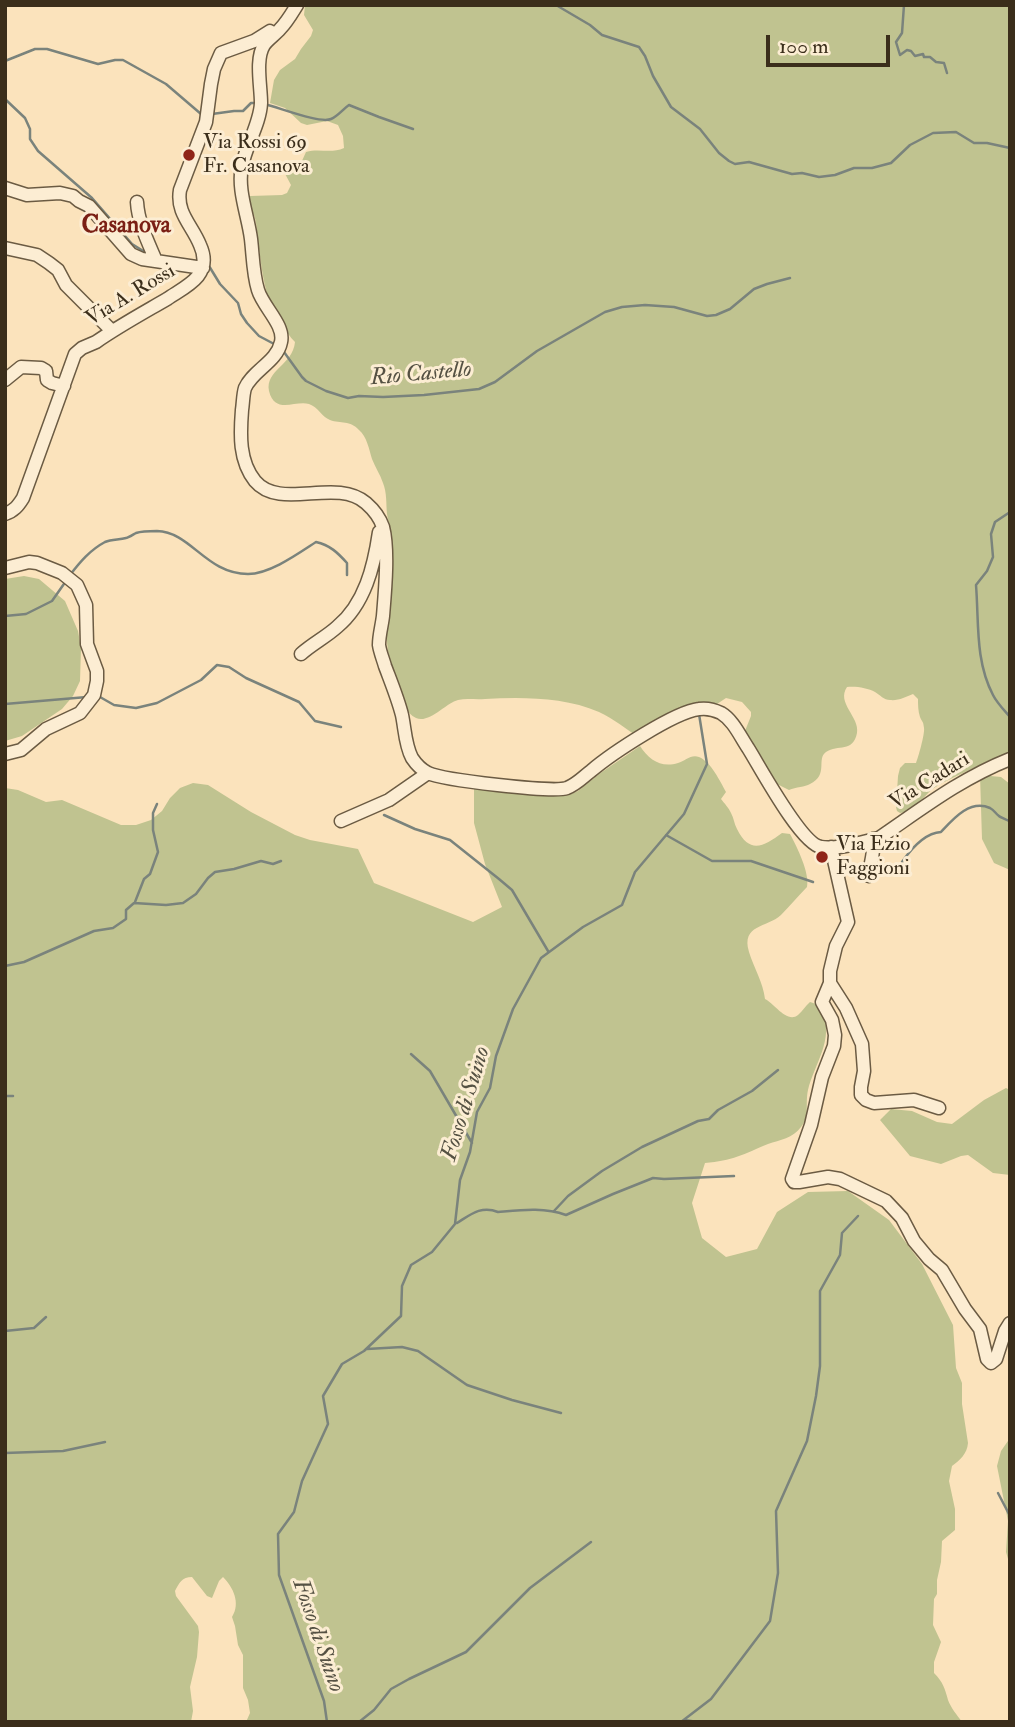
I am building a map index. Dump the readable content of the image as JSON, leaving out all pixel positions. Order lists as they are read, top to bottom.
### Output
{
  "streets": {
    "street": ["Via A. Rossi", "Via Cadari"]
  },
  "districts": ["Casanova"],
  "water": ["Rio Castello", "Fosso di Suino"],
  "places": ["Via Rossi 69 Fr. Casanova", "Via Ezio Faggioni"],
  "scale_bar": "100 m"
}
